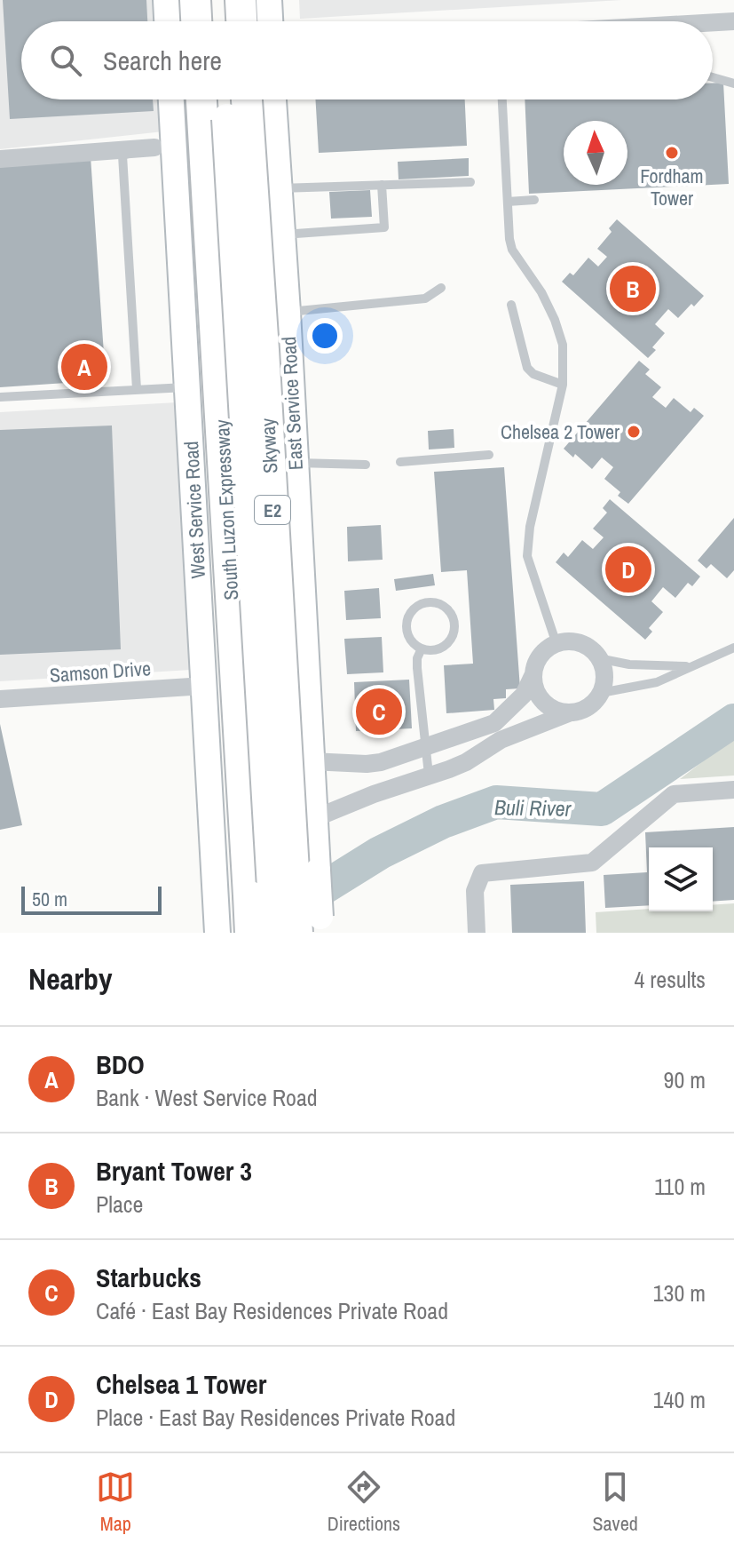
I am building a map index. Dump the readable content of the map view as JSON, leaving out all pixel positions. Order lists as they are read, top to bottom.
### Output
{
  "streets": {
    "highway": ["Skyway", "South Luzon Expressway", "E2"],
    "main road": ["East Service Road", "West Service Road"],
    "street": ["Samson Drive"]
  },
  "crossings": [
    ["East Service Road", "E2"],
    ["Skyway", "E2"],
    ["West Service Road", "Samson Drive"]
  ],
  "water": ["Buli River"],
  "places": ["Fordham Tower", "Chelsea 2 Tower"],
  "scale_bar": "50 m",
  "north": "top",
  "page": {
    "search": "Search here",
    "pins": [
      "B",
      "A",
      "D",
      "C"
    ],
    "scale": "50 m",
    "heading": ["Nearby", "4 results"],
    "list": [
      {
        "mark": "A",
        "name": "BDO",
        "note": "Bank · West Service Road",
        "value": "90 m"
      },
      {
        "mark": "B",
        "name": "Bryant Tower 3",
        "note": "Place",
        "value": "110 m"
      },
      {
        "mark": "C",
        "name": "Starbucks",
        "note": "Café · East Bay Residences Private Road",
        "value": "130 m"
      },
      {
        "mark": "D",
        "name": "Chelsea 1 Tower",
        "note": "Place · East Bay Residences Private Road",
        "value": "140 m"
      }
    ],
    "nav": ["Map", "Directions", "Saved"]
  }
}
